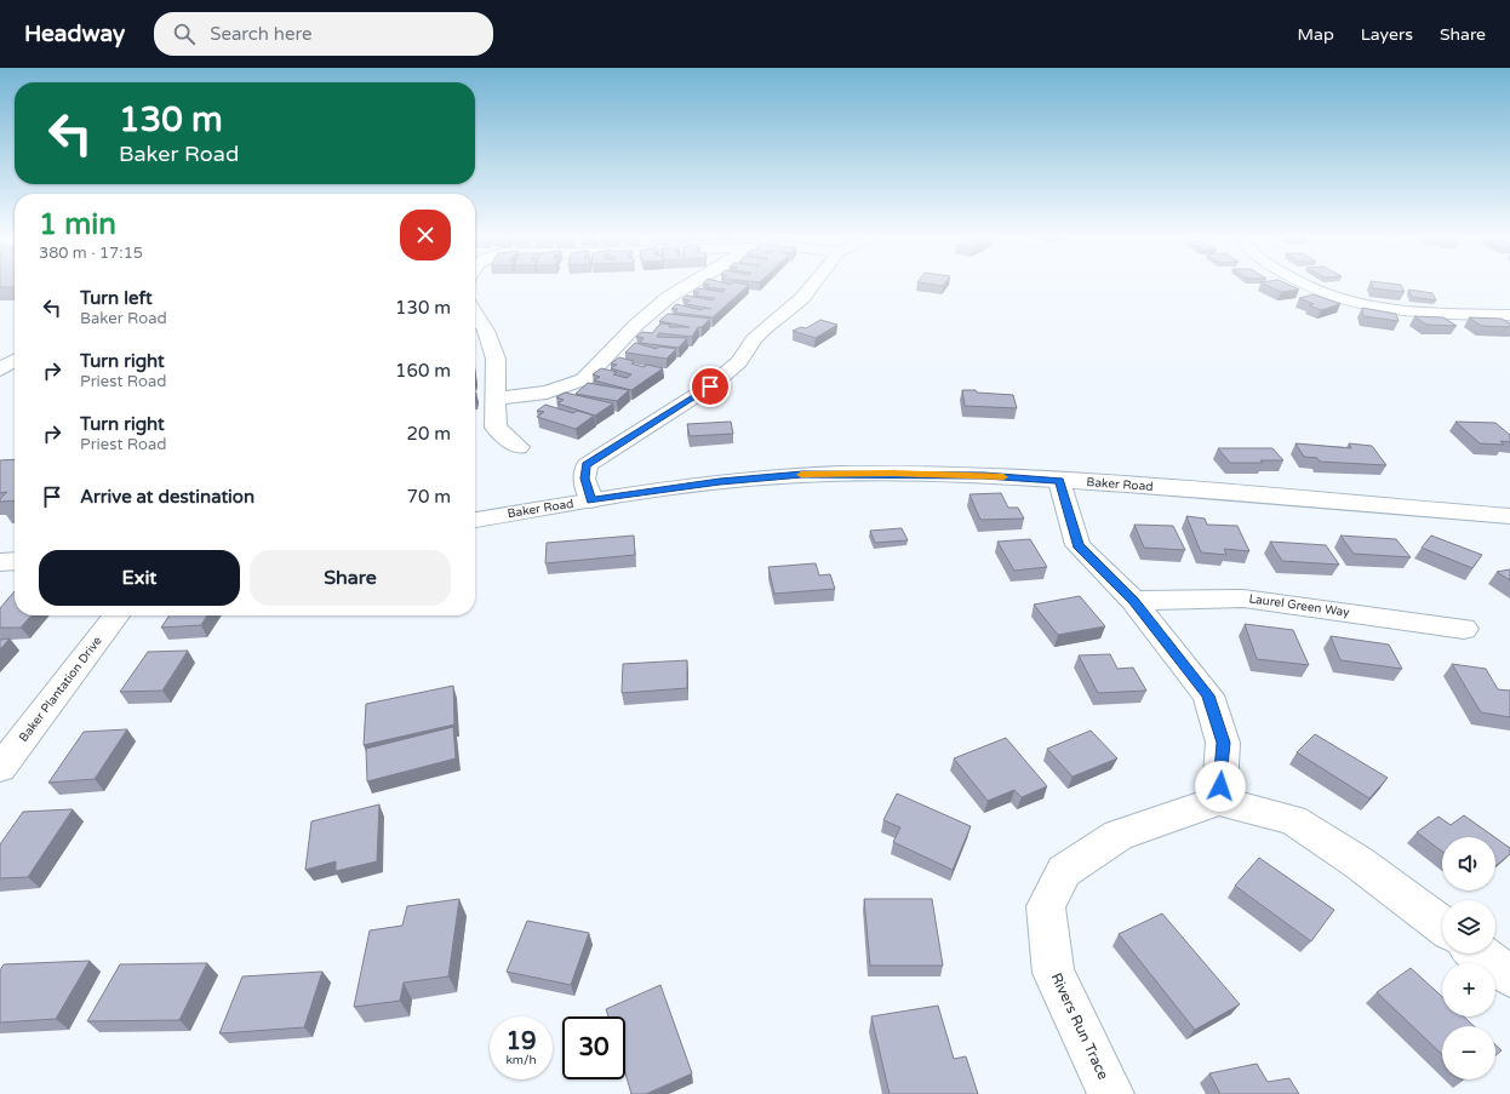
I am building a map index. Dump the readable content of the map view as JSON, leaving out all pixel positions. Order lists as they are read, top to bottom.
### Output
{
  "streets": {
    "street": [
      "Baker Road",
      "Laurel Green Way",
      "Baker Plantation Drive",
      "Rivers Run Trace"
    ]
  },
  "page": {
    "header": "Headway",
    "search": "Search here",
    "nav": ["Map", "Layers", "Share"],
    "turn": ["130 m", "Baker Road"],
    "heading": ["1 min", "380 m · 17:15"],
    "list": [
      {
        "name": "Turn left",
        "note": "Baker Road",
        "value": "130 m"
      },
      {
        "name": "Turn right",
        "note": "Priest Road",
        "value": "160 m"
      },
      {
        "name": "Turn right",
        "note": "Priest Road",
        "value": "20 m"
      },
      {
        "name": "Arrive at destination",
        "value": "70 m"
      }
    ],
    "buttons": ["Exit", "Share"],
    "map_buttons": ["+", "−"],
    "speed": "19 km/h",
    "limit": "30"
  }
}
